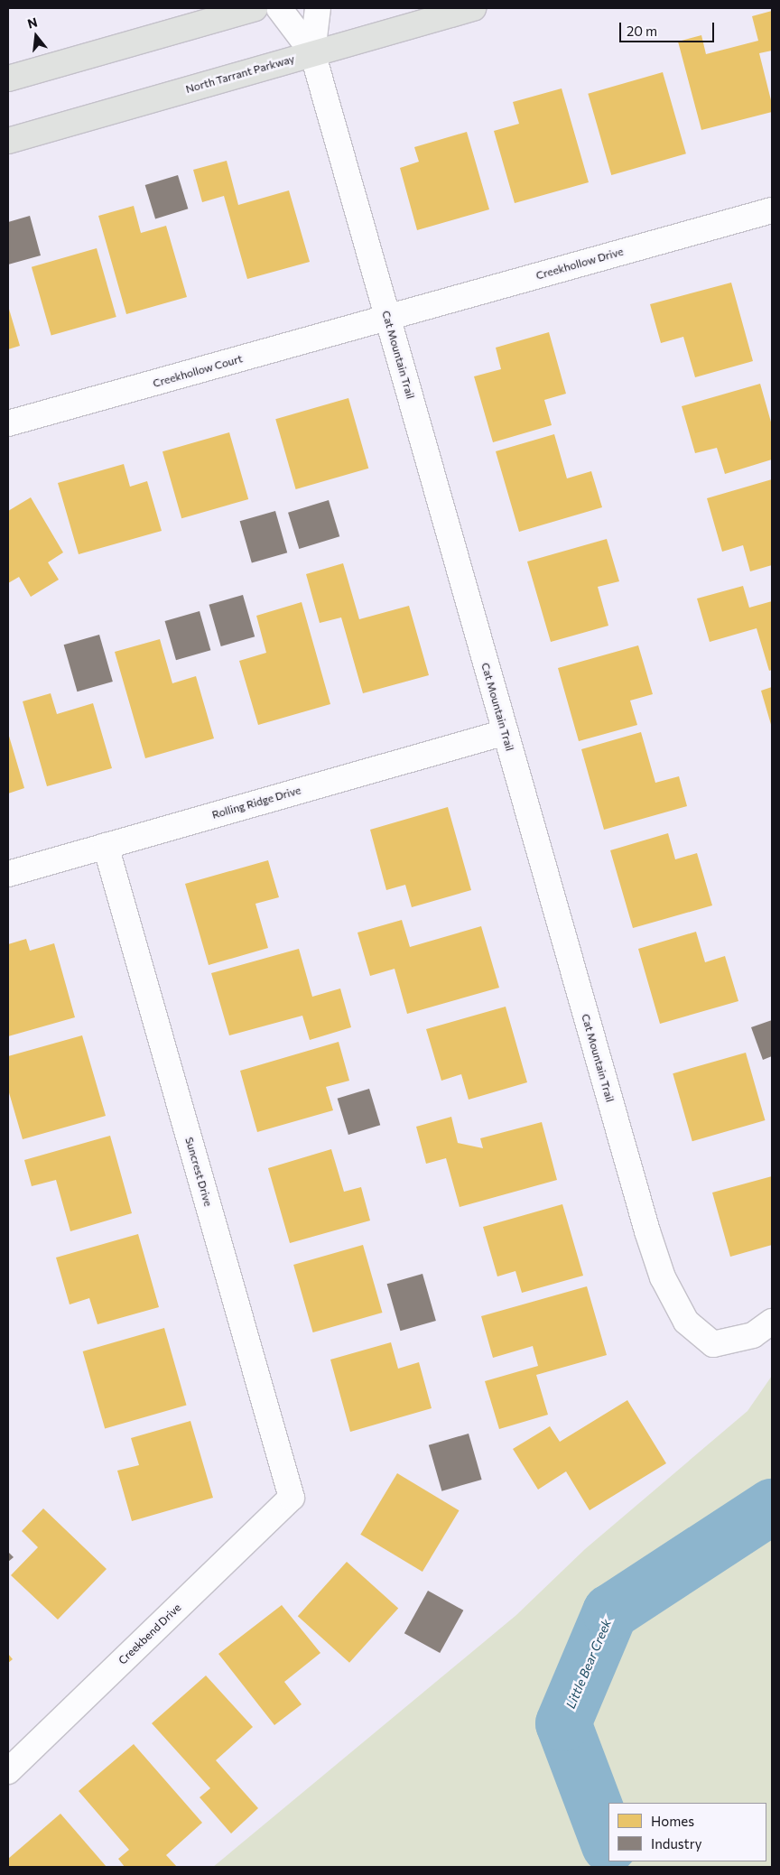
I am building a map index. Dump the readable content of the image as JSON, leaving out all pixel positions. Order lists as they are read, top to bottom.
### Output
{
  "streets": {
    "main road": ["North Tarrant Parkway"],
    "street": [
      "Creekhollow Drive",
      "Cat Mountain Trail",
      "Creekhollow Court",
      "Rolling Ridge Drive",
      "Suncrest Drive",
      "Creekbend Drive"
    ]
  },
  "crossings": [
    ["North Tarrant Parkway", "Cat Mountain Trail"],
    ["Creekhollow Drive", "Cat Mountain Trail"],
    ["Creekhollow Drive", "Creekhollow Court"],
    ["Cat Mountain Trail", "Creekhollow Court"],
    ["Cat Mountain Trail", "Rolling Ridge Drive"],
    ["Rolling Ridge Drive", "Suncrest Drive"],
    ["Suncrest Drive", "Creekbend Drive"]
  ],
  "water": ["Little Bear Creek"],
  "legend": ["Homes", "Industry"],
  "scale_bar": "20 m",
  "north": "top"
}
